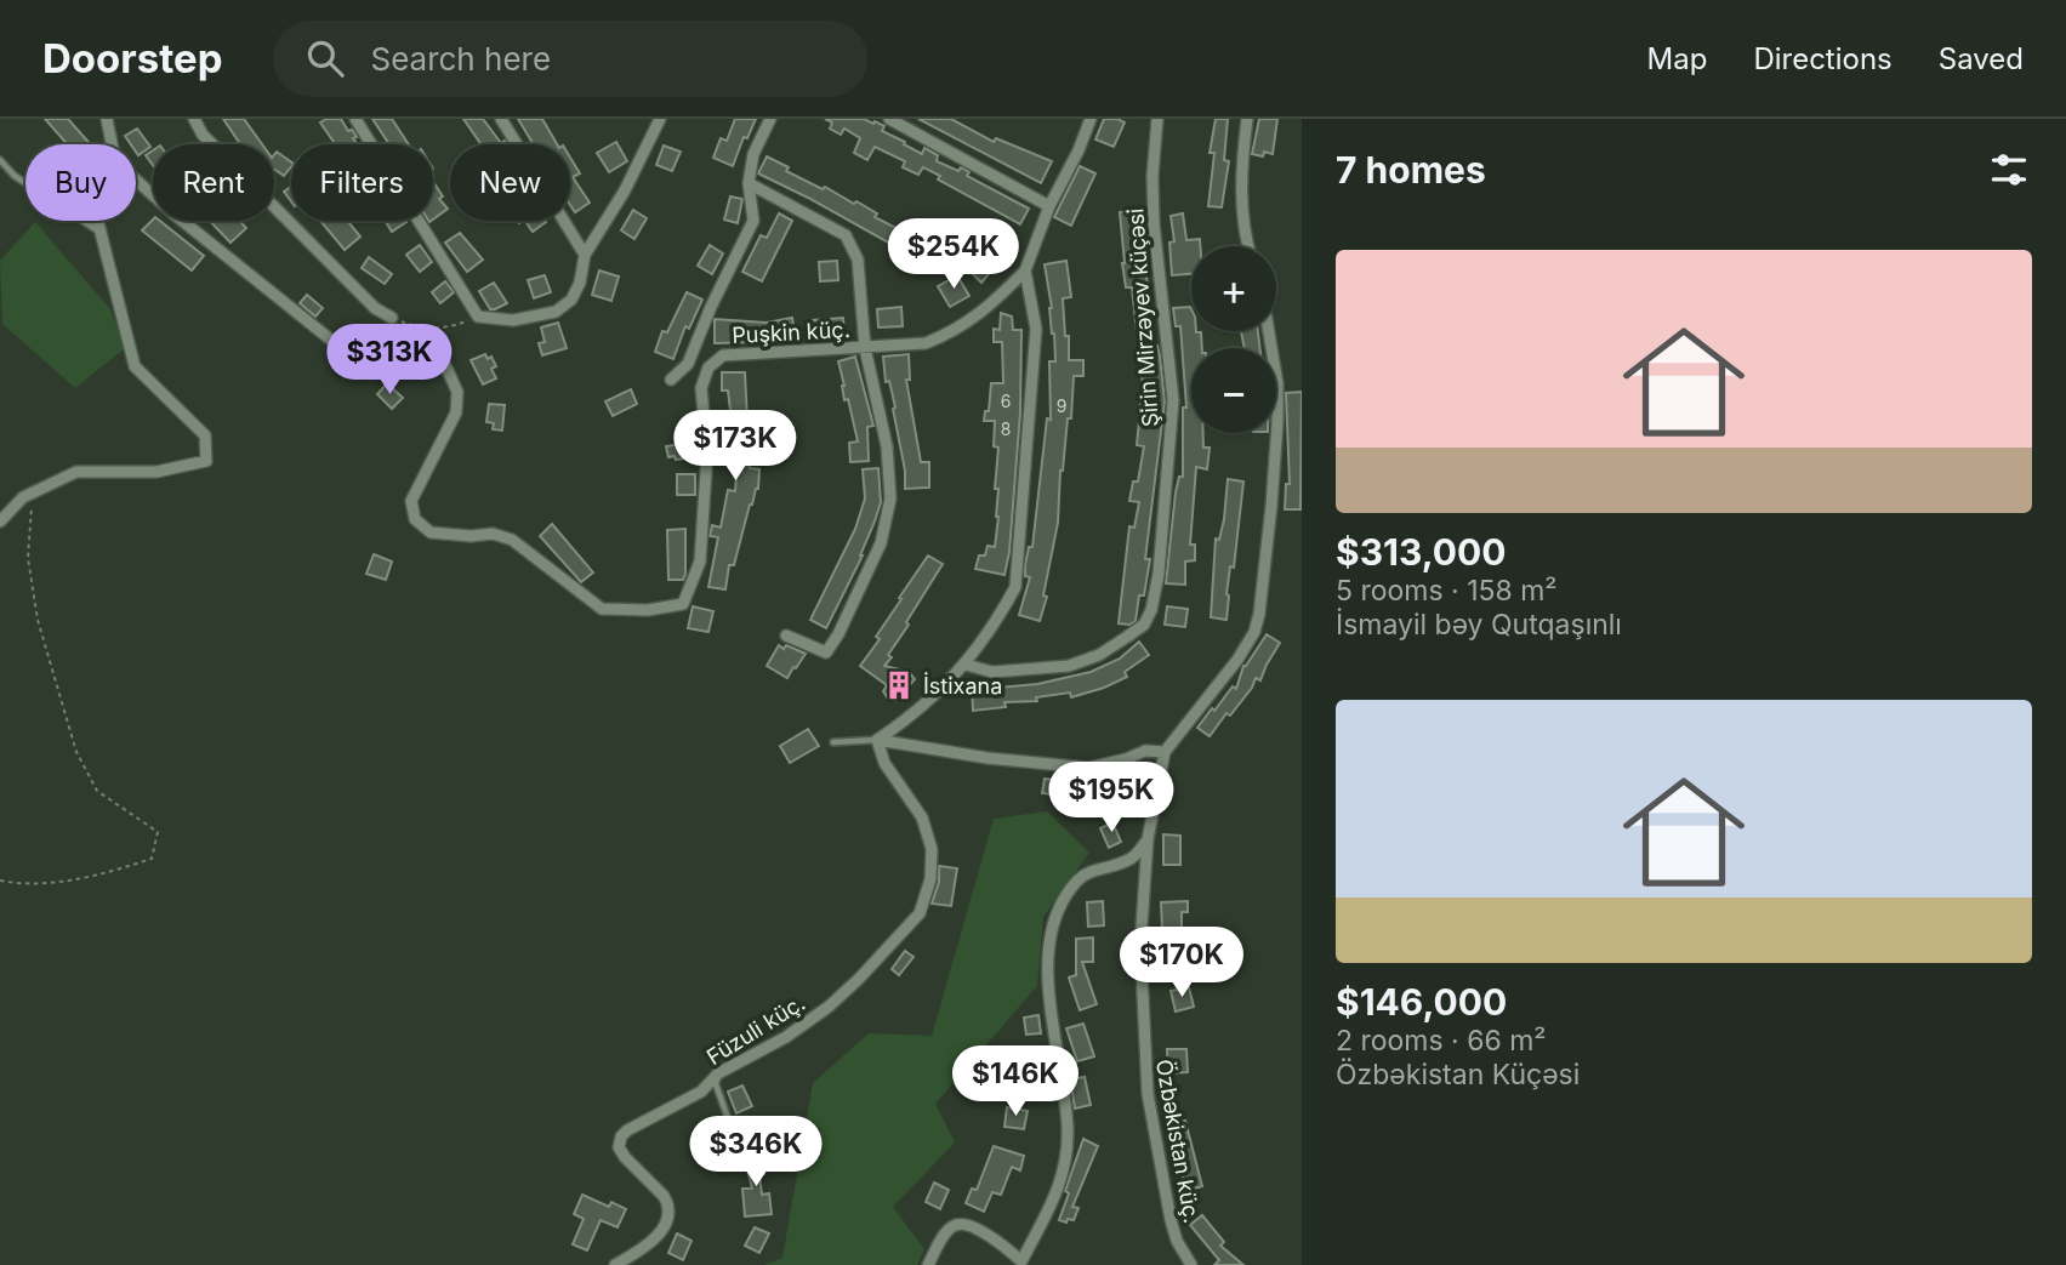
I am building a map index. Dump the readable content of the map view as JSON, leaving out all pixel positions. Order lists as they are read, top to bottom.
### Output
{
  "streets": {
    "street": [
      "Şirin Mirzəyev küçəsi",
      "Puşkin küç.",
      "Füzuli küç.",
      "Özbəkistan küç."
    ]
  },
  "places": {
    "building": ["İstixana"]
  },
  "house_numbers": ["6", "9", "8"],
  "page": {
    "header": "Doorstep",
    "search": "Search here",
    "nav": ["Map", "Directions", "Saved"],
    "heading": "7 homes",
    "chip": [
      "Buy",
      "Rent",
      "Filters",
      "New"
    ],
    "price": [
      "$254K",
      "$313K",
      "$173K",
      "$195K",
      "$170K",
      "$146K",
      "$346K"
    ],
    "list": [
      {
        "name": "$313,000",
        "note": "5 rooms · 158 m² · İsmayil bəy Qutqaşınlı"
      },
      {
        "name": "$146,000",
        "note": "2 rooms · 66 m² · Özbəkistan Küçəsi"
      }
    ],
    "map_buttons": ["+", "−"]
  }
}
